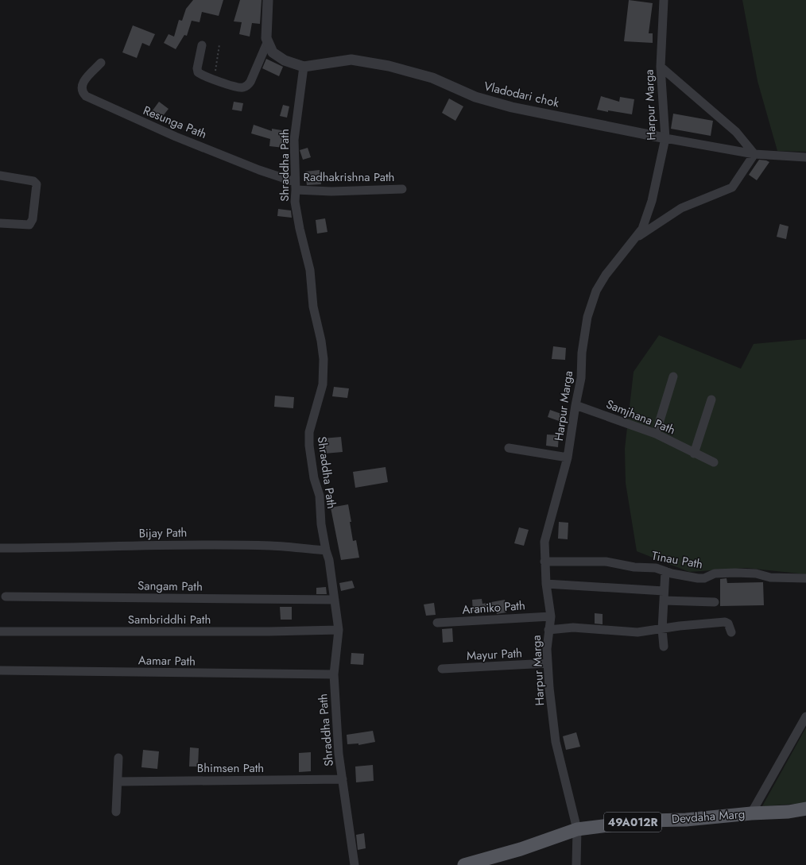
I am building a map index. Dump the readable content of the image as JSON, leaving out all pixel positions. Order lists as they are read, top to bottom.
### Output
{
  "streets": {
    "main road": ["Devdaha Marg", "49A012R"],
    "street": [
      "Vladodari chok",
      "Harpur Marga",
      "Resunga Path",
      "Shraddha Path",
      "Radhakrishna Path",
      "Samjhana Path",
      "Bijay Path",
      "Tinau Path",
      "Sangam Path",
      "Araniko Path",
      "Sambriddhi Path",
      "Mayur Path",
      "Aamar Path",
      "Bhimsen Path"
    ]
  },
  "crossings": [
    ["Vladodari chok", "Harpur Marga"],
    ["Vladodari chok", "Shraddha Path"],
    ["Harpur Marga", "Samjhana Path"],
    ["Harpur Marga", "Tinau Path"],
    ["Harpur Marga", "Araniko Path"],
    ["Harpur Marga", "Mayur Path"],
    ["Harpur Marga", "Devdaha Marg"],
    ["Resunga Path", "Shraddha Path"],
    ["Resunga Path", "Radhakrishna Path"],
    ["Shraddha Path", "Radhakrishna Path"],
    ["Shraddha Path", "Bijay Path"],
    ["Shraddha Path", "Sangam Path"],
    ["Shraddha Path", "Sambriddhi Path"],
    ["Shraddha Path", "Aamar Path"],
    ["Shraddha Path", "Bhimsen Path"]
  ]
}
